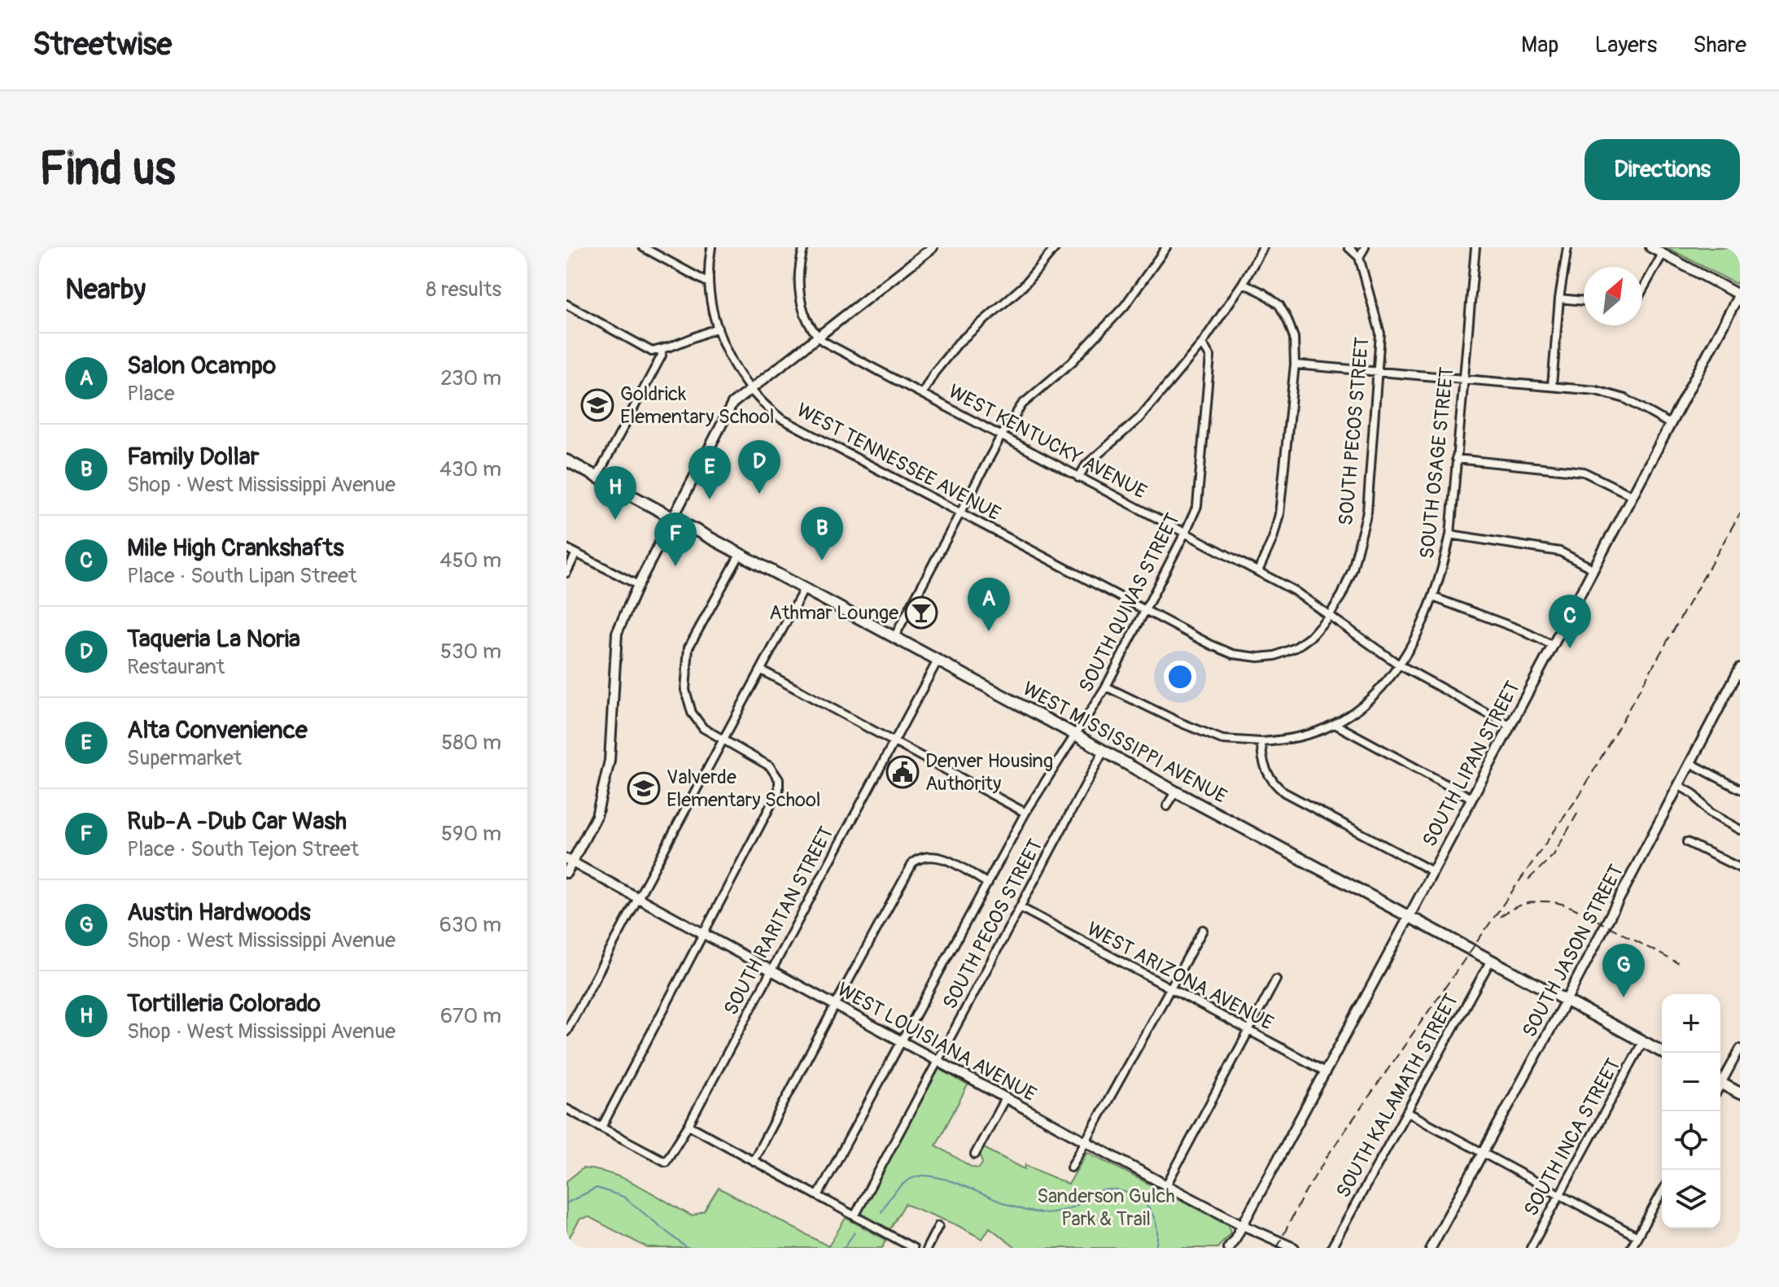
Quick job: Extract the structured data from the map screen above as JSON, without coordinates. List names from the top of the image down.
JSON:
{
  "streets": {
    "main road": ["WEST MISSISSIPPI AVENUE"],
    "street": [
      "SOUTH PECOS STREET",
      "WEST KENTUCKY AVENUE",
      "WEST TENNESSEE AVENUE",
      "SOUTH OSAGE STREET",
      "SOUTH QUIVAS STREET",
      "SOUTH LIPAN STREET",
      "SOUTH RARITAN STREET",
      "SOUTH JASON STREET",
      "WEST ARIZONA AVENUE",
      "WEST LOUISIANA AVENUE",
      "SOUTH KALAMATH STREET",
      "SOUTH INCA STREET"
    ]
  },
  "crossings": [
    ["SOUTH PECOS STREET", "WEST KENTUCKY AVENUE"],
    ["SOUTH PECOS STREET", "WEST TENNESSEE AVENUE"],
    ["SOUTH PECOS STREET", "WEST MISSISSIPPI AVENUE"],
    ["SOUTH PECOS STREET", "WEST ARIZONA AVENUE"],
    ["SOUTH PECOS STREET", "WEST LOUISIANA AVENUE"],
    ["WEST KENTUCKY AVENUE", "SOUTH OSAGE STREET"],
    ["WEST KENTUCKY AVENUE", "SOUTH QUIVAS STREET"],
    ["WEST KENTUCKY AVENUE", "SOUTH LIPAN STREET"],
    ["WEST TENNESSEE AVENUE", "SOUTH QUIVAS STREET"],
    ["SOUTH OSAGE STREET", "SOUTH QUIVAS STREET"],
    ["SOUTH QUIVAS STREET", "WEST MISSISSIPPI AVENUE"],
    ["SOUTH QUIVAS STREET", "WEST LOUISIANA AVENUE"],
    ["WEST MISSISSIPPI AVENUE", "SOUTH LIPAN STREET"],
    ["WEST MISSISSIPPI AVENUE", "SOUTH RARITAN STREET"],
    ["WEST MISSISSIPPI AVENUE", "SOUTH JASON STREET"],
    ["WEST MISSISSIPPI AVENUE", "SOUTH KALAMATH STREET"],
    ["WEST MISSISSIPPI AVENUE", "SOUTH INCA STREET"],
    ["SOUTH LIPAN STREET", "WEST ARIZONA AVENUE"],
    ["SOUTH LIPAN STREET", "WEST LOUISIANA AVENUE"],
    ["SOUTH RARITAN STREET", "WEST LOUISIANA AVENUE"]
  ],
  "parks": ["Sanderson Gulch Park & Trail"],
  "places": {
    "school or university": ["Goldrick Elementary School", "Valverde Elementary School"],
    "bar": ["Athmar Lounge"],
    "public building": ["Denver Housing Authority"]
  },
  "north": "top right",
  "page": {
    "header": "Streetwise",
    "nav": ["Map", "Layers", "Share"],
    "buttons": "Directions",
    "title": "Find us",
    "heading": ["Nearby", "8 results"],
    "list": [
      {
        "mark": "A",
        "name": "Salon Ocampo",
        "note": "Place",
        "value": "230 m"
      },
      {
        "mark": "B",
        "name": "Family Dollar",
        "note": "Shop · West Mississippi Avenue",
        "value": "430 m"
      },
      {
        "mark": "C",
        "name": "Mile High Crankshafts",
        "note": "Place · South Lipan Street",
        "value": "450 m"
      },
      {
        "mark": "D",
        "name": "Taqueria La Noria",
        "note": "Restaurant",
        "value": "530 m"
      },
      {
        "mark": "E",
        "name": "Alta Convenience",
        "note": "Supermarket",
        "value": "580 m"
      },
      {
        "mark": "F",
        "name": "Rub-A -Dub Car Wash",
        "note": "Place · South Tejon Street",
        "value": "590 m"
      },
      {
        "mark": "G",
        "name": "Austin Hardwoods",
        "note": "Shop · West Mississippi Avenue",
        "value": "630 m"
      },
      {
        "mark": "H",
        "name": "Tortilleria Colorado",
        "note": "Shop · West Mississippi Avenue",
        "value": "670 m"
      }
    ],
    "pins": [
      "D",
      "E",
      "H",
      "B",
      "F",
      "A",
      "C",
      "G"
    ],
    "map_buttons": ["+", "−"]
  }
}
